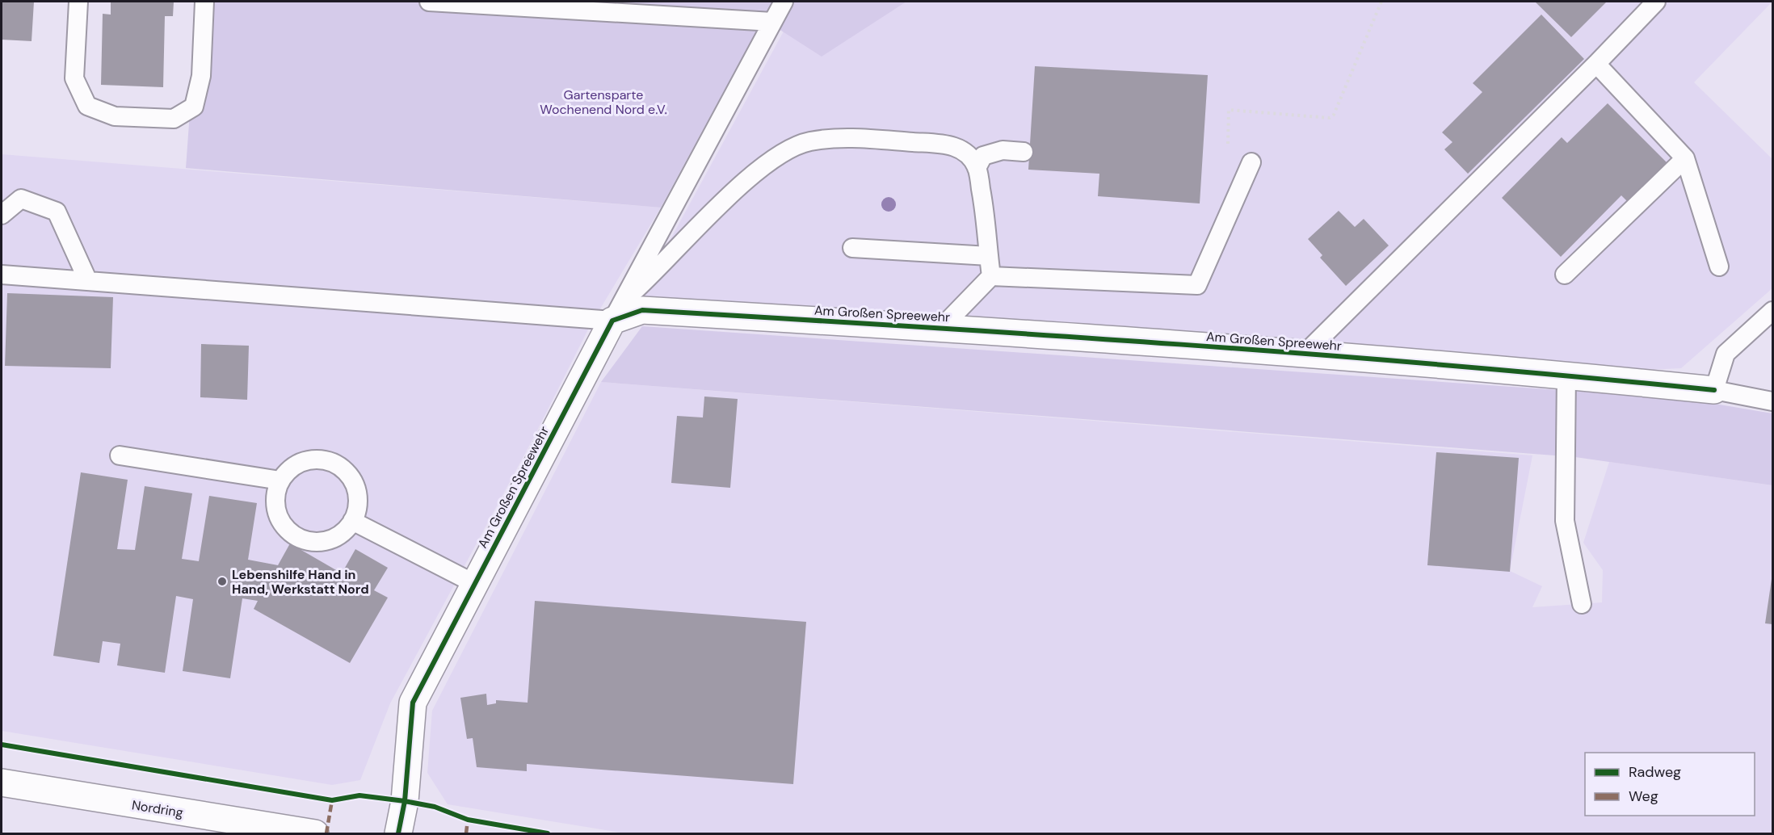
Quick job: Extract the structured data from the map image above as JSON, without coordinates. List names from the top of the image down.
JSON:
{
  "streets": {
    "street": ["Am Großen Spreewehr", "Nordring"]
  },
  "parks": ["Gartensparte Wochenend Nord e.V."],
  "places": ["Lebenshilfe Hand in Hand, Werkstatt Nord"],
  "legend": ["Radweg", "Weg"]
}
